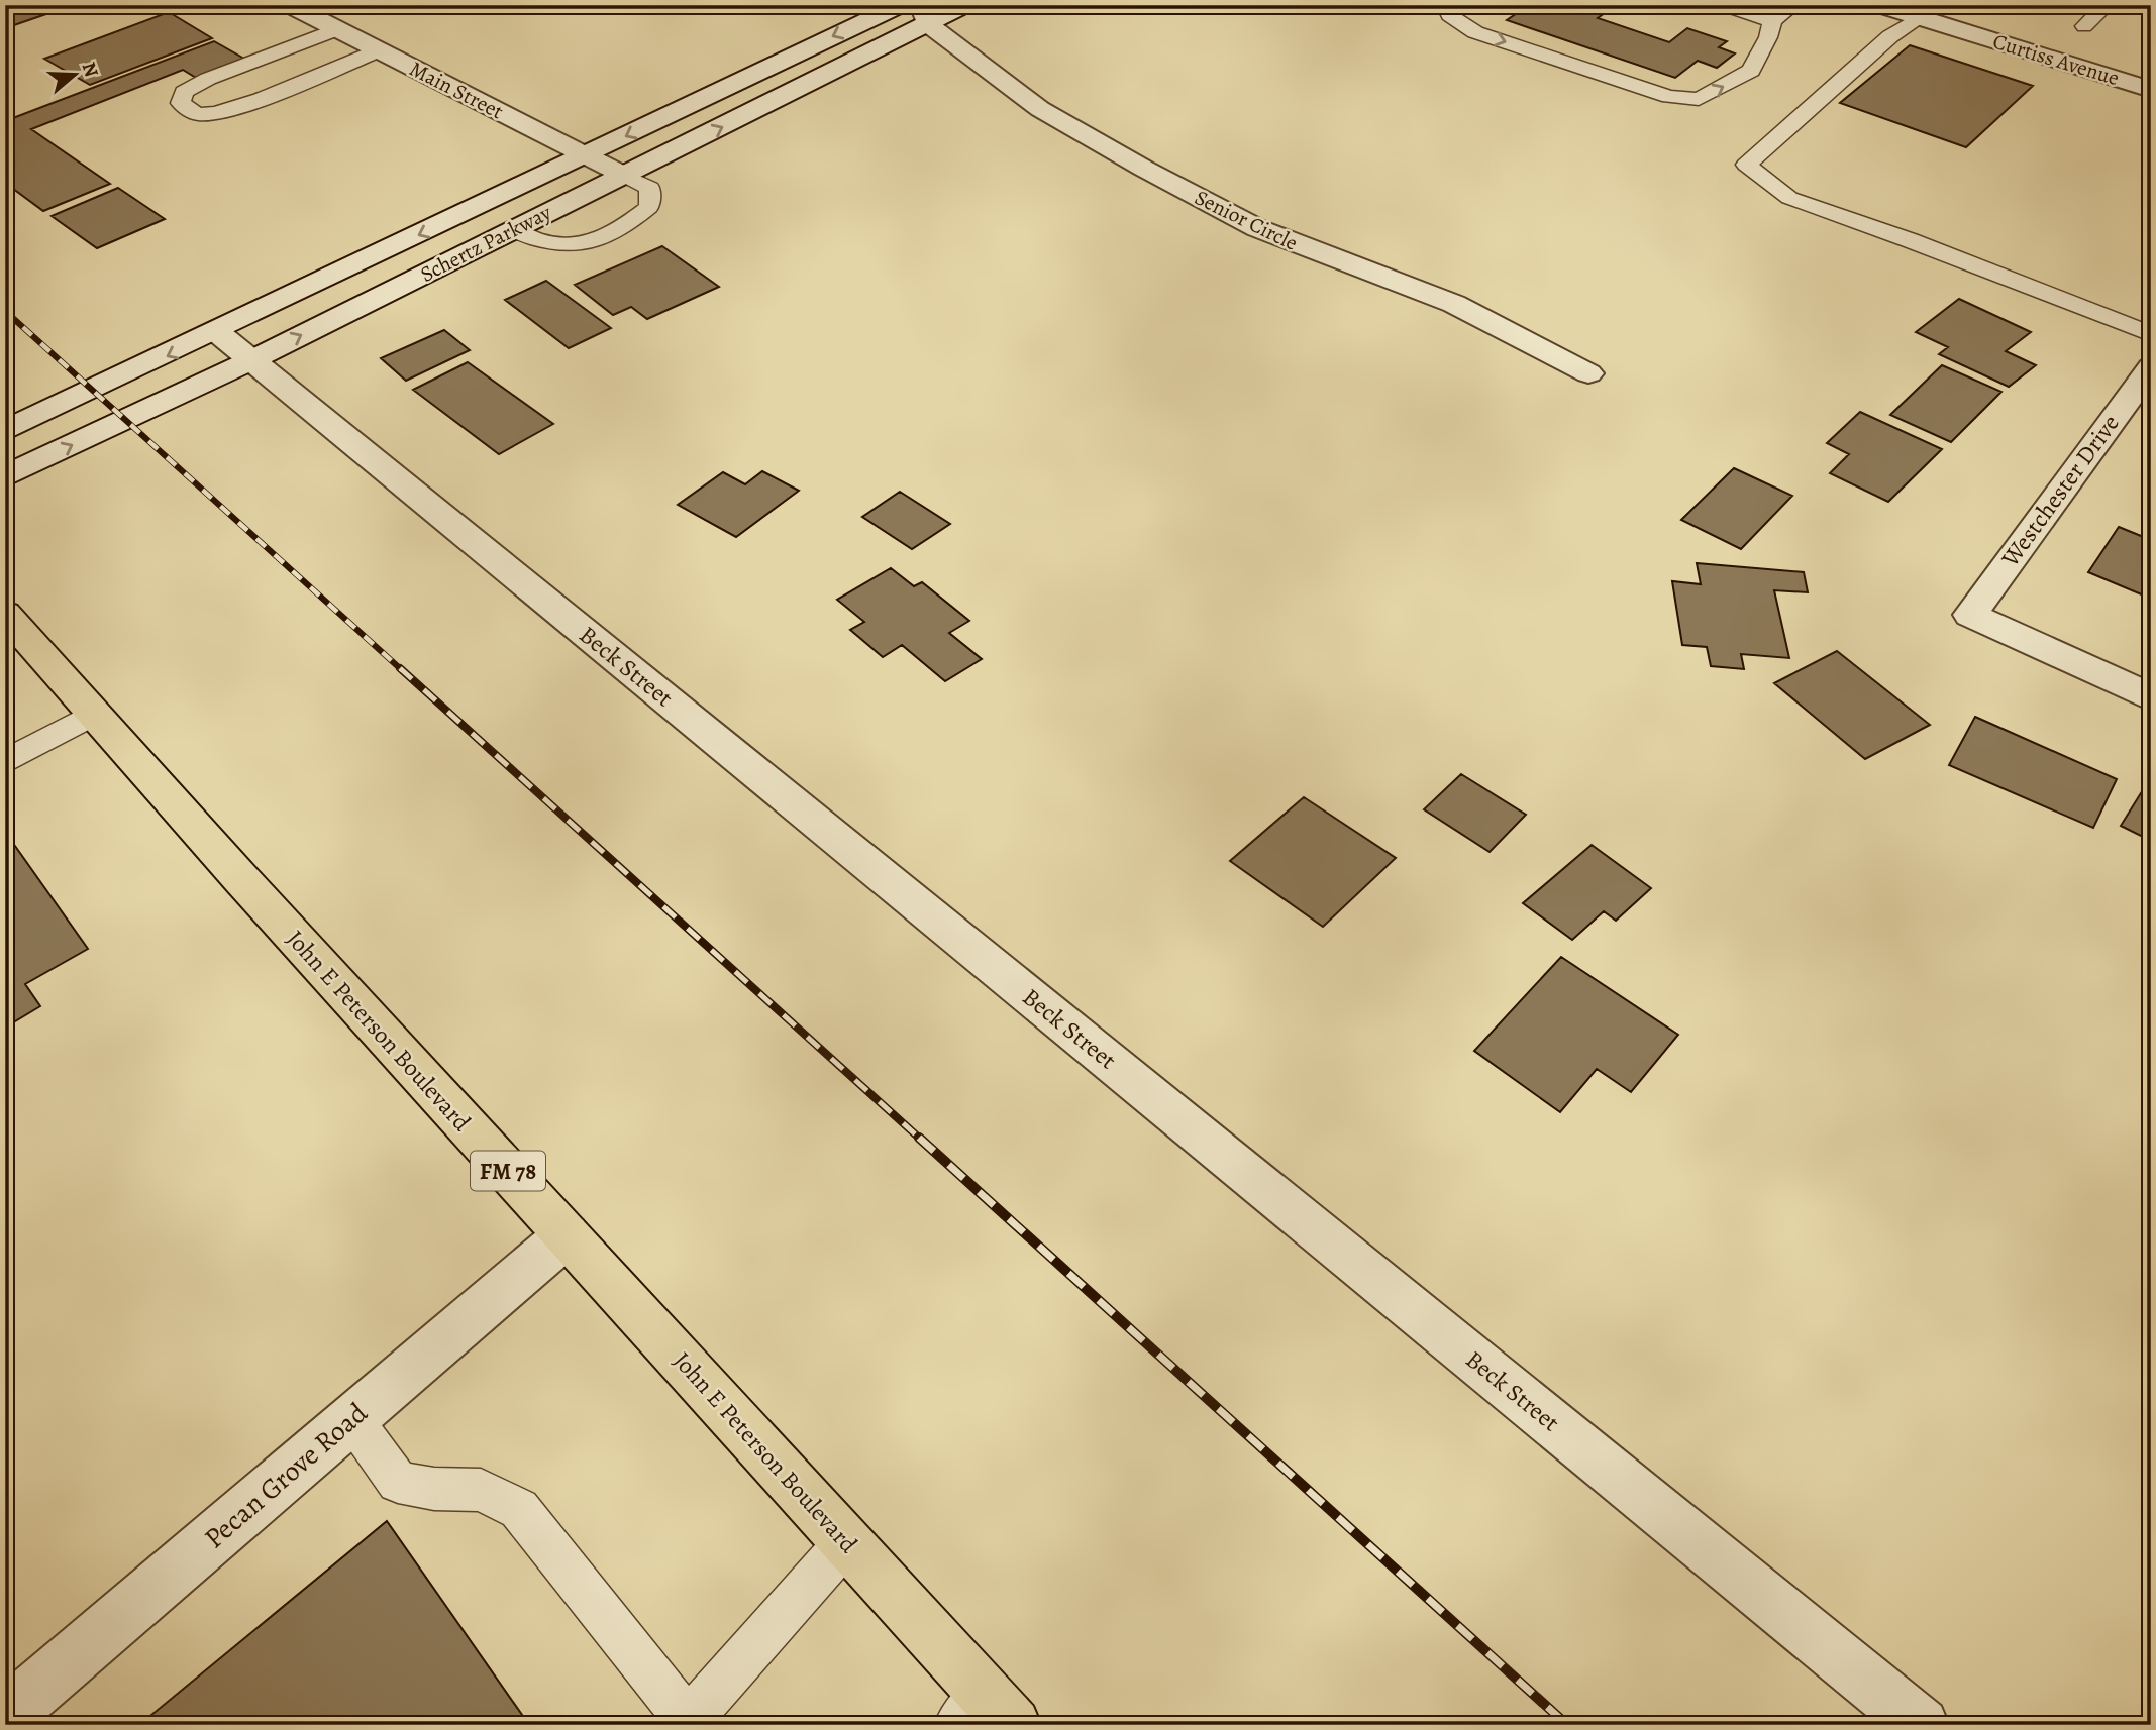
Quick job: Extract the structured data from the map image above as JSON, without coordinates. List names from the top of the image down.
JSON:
{
  "streets": {
    "main road": ["John E Peterson Boulevard", "FM 78"],
    "street": [
      "Curtiss Avenue",
      "Main Street",
      "Senior Circle",
      "Schertz Parkway",
      "Westchester Drive",
      "Beck Street",
      "Pecan Grove Road"
    ]
  },
  "crossings": [
    ["Main Street", "Schertz Parkway"],
    ["Senior Circle", "Schertz Parkway"],
    ["Schertz Parkway", "Beck Street"],
    ["John E Peterson Boulevard", "Pecan Grove Road"]
  ],
  "north": "right"
}
